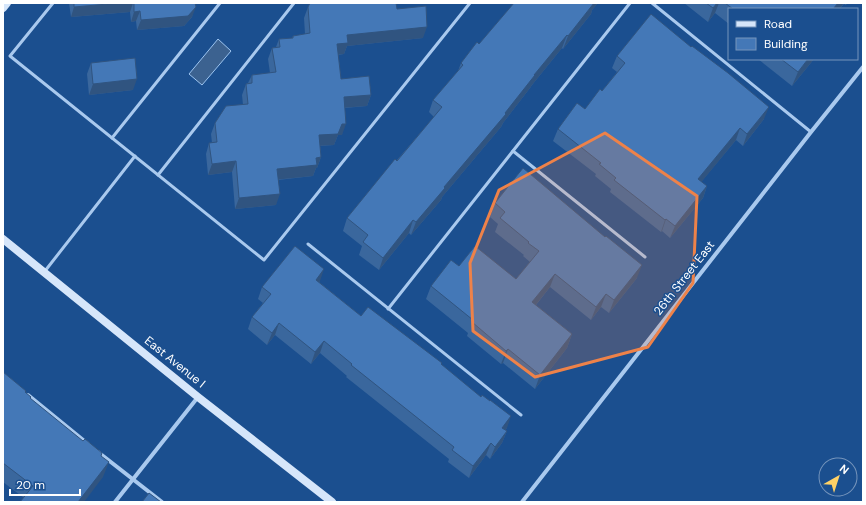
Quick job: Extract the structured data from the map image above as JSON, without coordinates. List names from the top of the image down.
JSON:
{
  "streets": {
    "main road": ["East Avenue I"],
    "street": ["26th Street East"]
  },
  "legend": ["Road", "Building"],
  "scale_bar": "20 m",
  "north": "top right"
}
